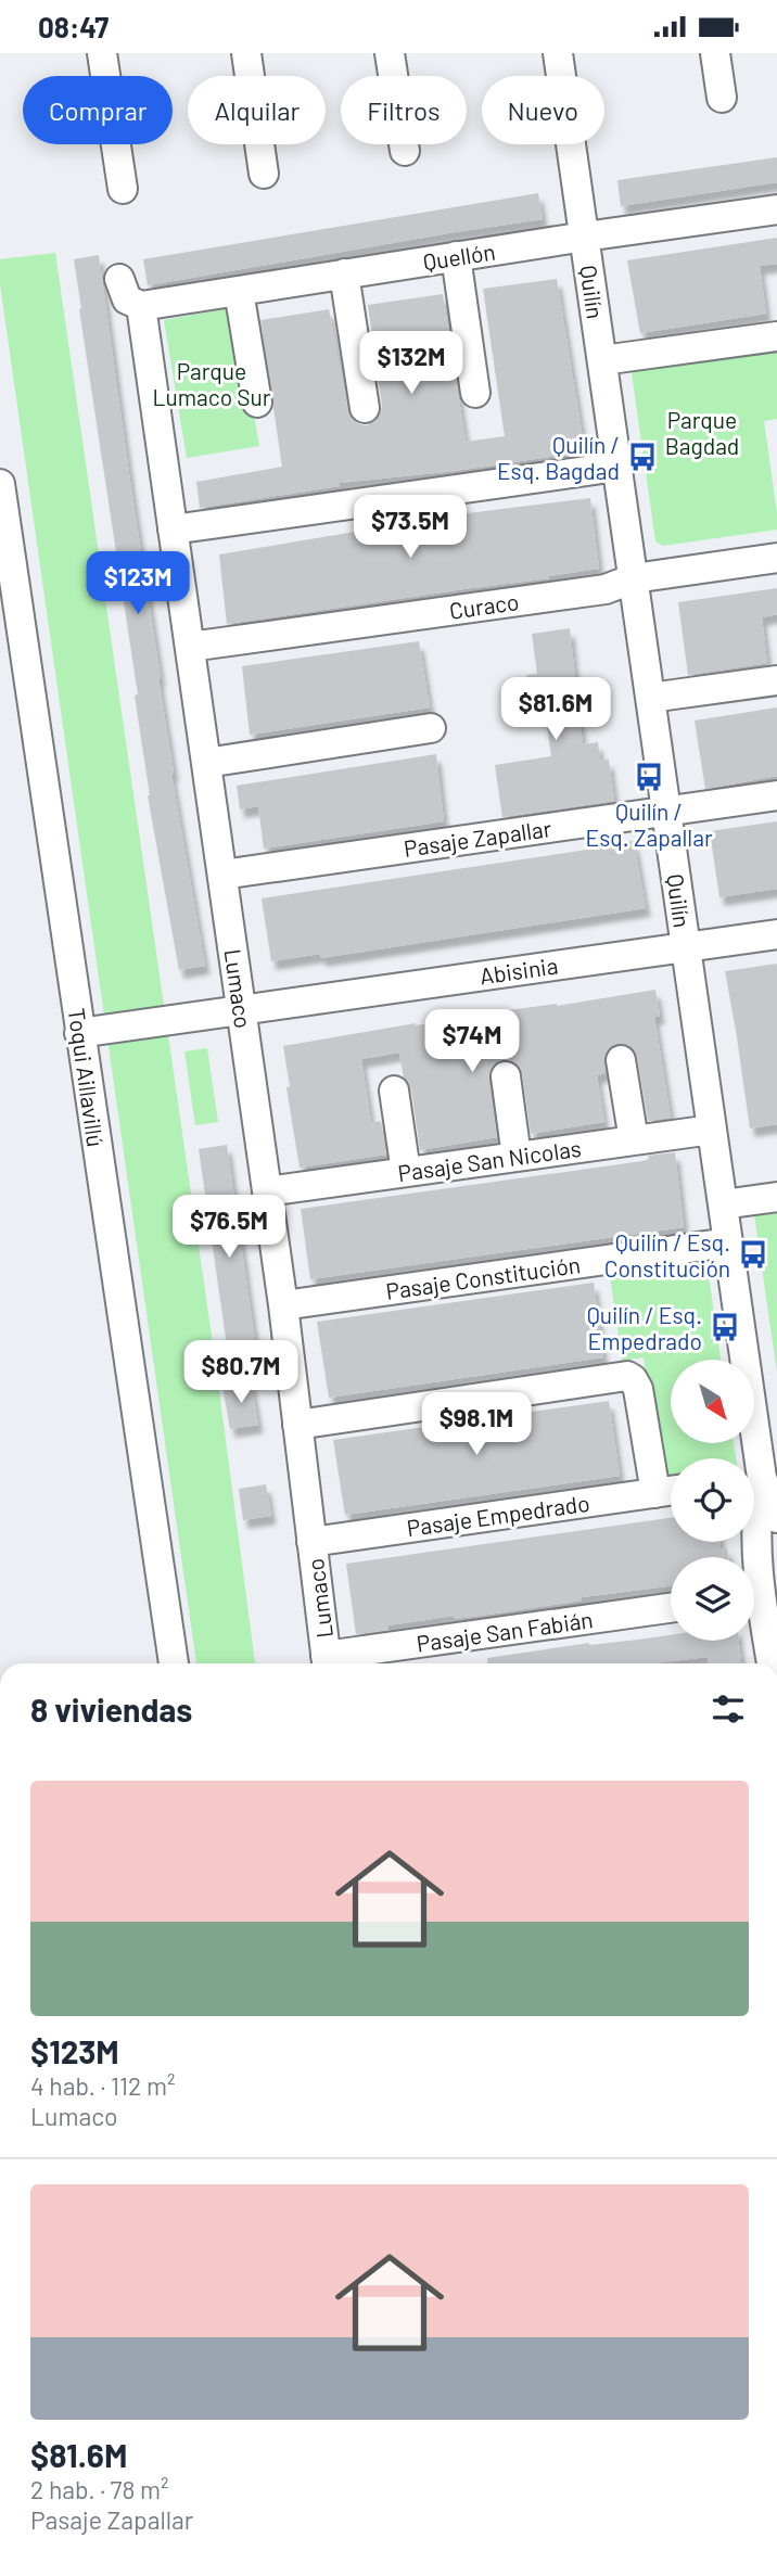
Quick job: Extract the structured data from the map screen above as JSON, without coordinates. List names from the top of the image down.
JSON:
{
  "streets": {
    "street": [
      "Quellón",
      "Quilín",
      "Curaco",
      "Pasaje Zapallar",
      "Abisinia",
      "Lumaco",
      "Toqui Aillavillú",
      "Pasaje San Nicolas",
      "Pasaje Constitución",
      "Pasaje Empedrado",
      "Pasaje San Fabián"
    ]
  },
  "crossings": [
    ["Quellón", "Quilín"],
    ["Quellón", "Lumaco"],
    ["Quilín", "Curaco"],
    ["Quilín", "Pasaje Zapallar"],
    ["Quilín", "Abisinia"],
    ["Quilín", "Pasaje San Nicolas"],
    ["Quilín", "Pasaje Constitución"],
    ["Curaco", "Lumaco"],
    ["Pasaje Zapallar", "Lumaco"],
    ["Abisinia", "Lumaco"],
    ["Abisinia", "Toqui Aillavillú"],
    ["Lumaco", "Pasaje San Nicolas"],
    ["Lumaco", "Pasaje Constitución"],
    ["Lumaco", "Pasaje Empedrado"],
    ["Lumaco", "Pasaje San Fabián"]
  ],
  "parks": ["Parque Lumaco Sur", "Parque Bagdad"],
  "places": {
    "bus stop": [
      "Quilín / Esq. Bagdad",
      "Quilín / Esq. Zapallar",
      "Quilín / Esq. Constitución",
      "Quilín / Esq. Empedrado"
    ]
  },
  "north": "bottom right",
  "page": {
    "status": "08:47",
    "chip": [
      "Comprar",
      "Alquilar",
      "Filtros",
      "Nuevo"
    ],
    "price": [
      "$132M",
      "$73.5M",
      "$123M",
      "$81.6M",
      "$74M",
      "$76.5M",
      "$80.7M",
      "$98.1M"
    ],
    "heading": "8 viviendas",
    "list": [
      {
        "name": "$123M",
        "note": "4 hab. · 112 m² · Lumaco"
      },
      {
        "name": "$81.6M",
        "note": "2 hab. · 78 m² · Pasaje Zapallar"
      }
    ]
  }
}
